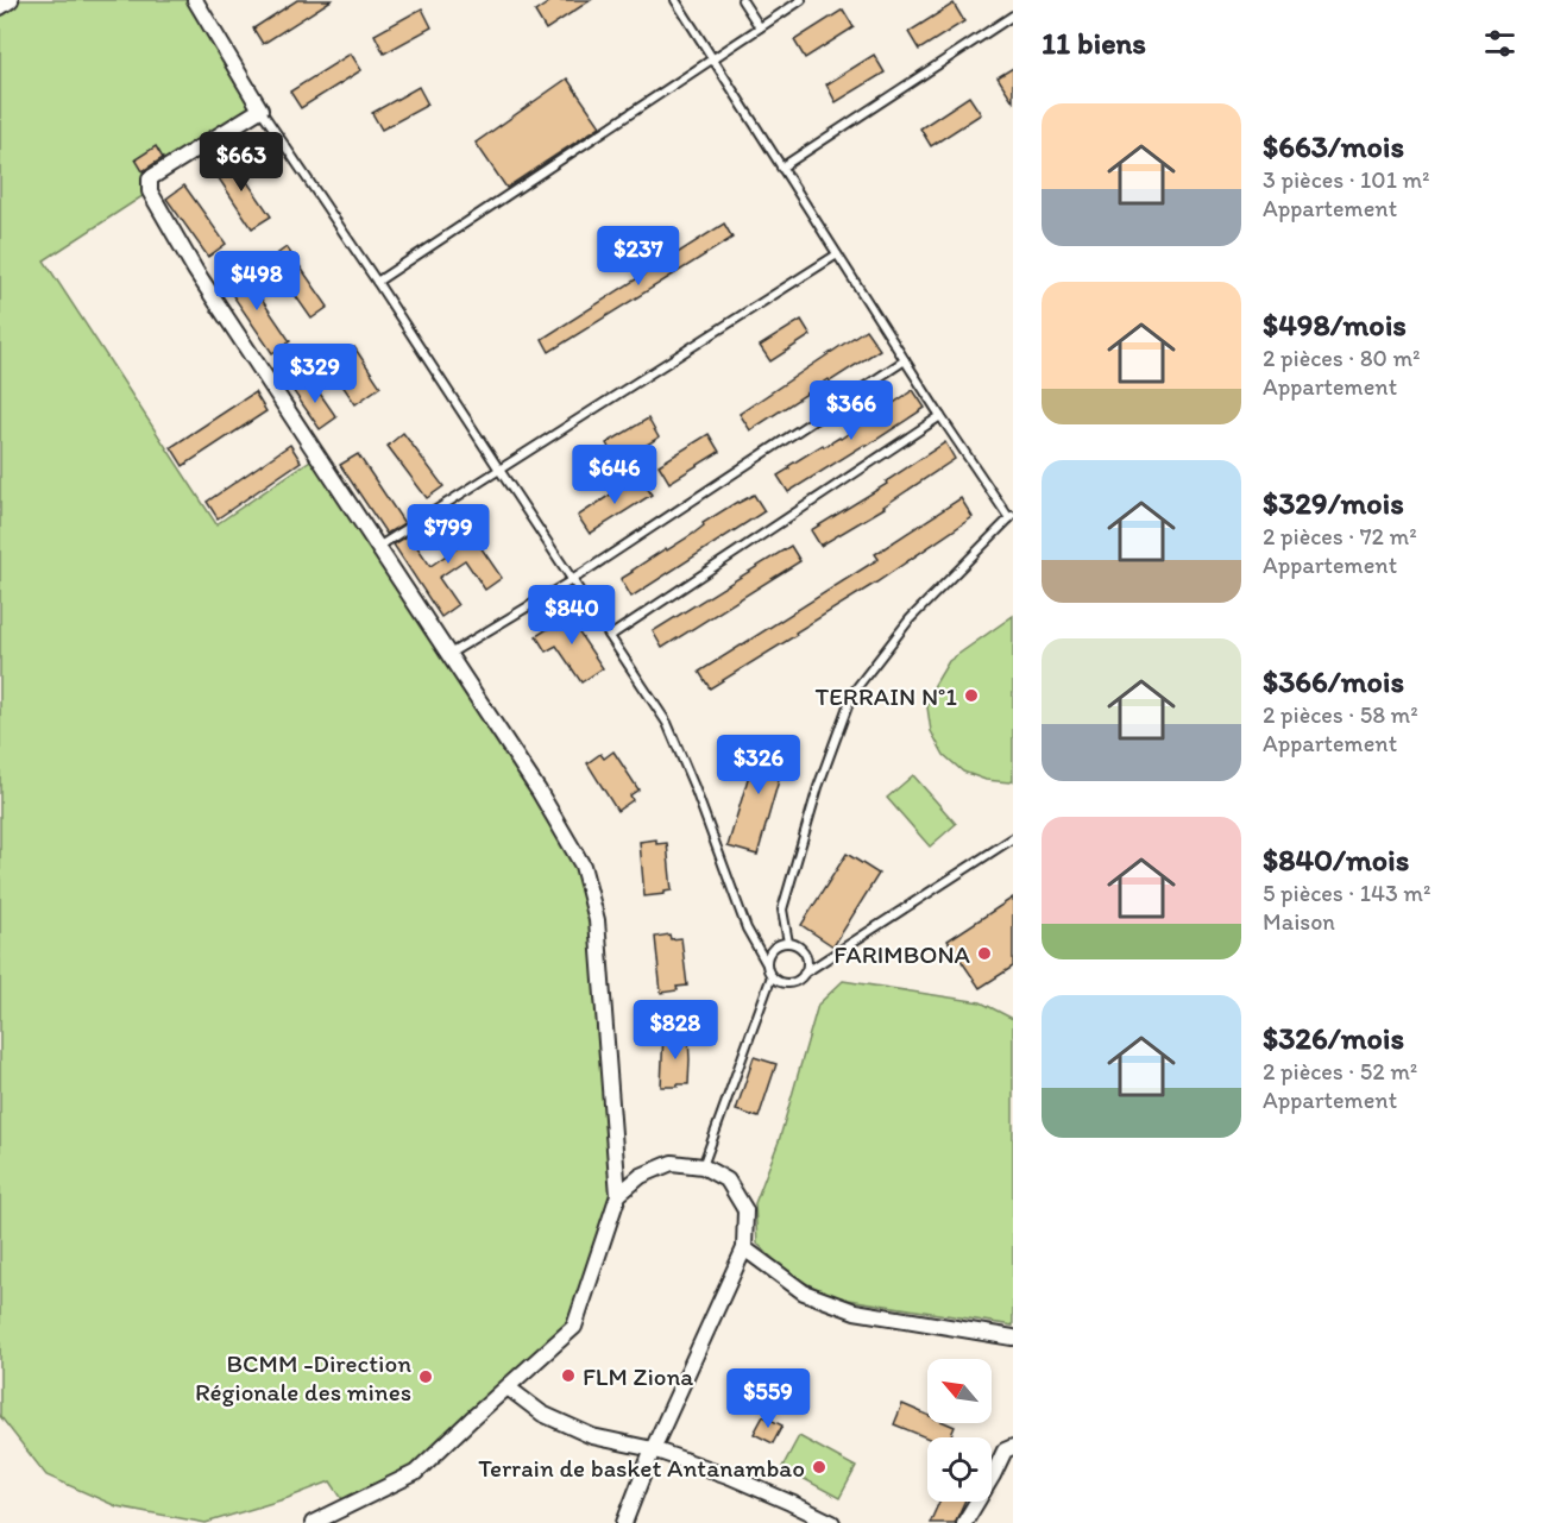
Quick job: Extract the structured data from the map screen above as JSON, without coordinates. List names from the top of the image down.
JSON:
{
  "places": [
    "TERRAIN N°1",
    "FARIMBONA",
    "FLM Ziona",
    "BCMM -Direction Régionale des mines",
    "Terrain de basket Antanambao"
  ],
  "north": "top left",
  "page": {
    "heading": "11 biens",
    "list": [
      {
        "name": "$663/mois",
        "note": "3 pièces · 101 m² · Appartement"
      },
      {
        "name": "$498/mois",
        "note": "2 pièces · 80 m² · Appartement"
      },
      {
        "name": "$329/mois",
        "note": "2 pièces · 72 m² · Appartement"
      },
      {
        "name": "$366/mois",
        "note": "2 pièces · 58 m² · Appartement"
      },
      {
        "name": "$840/mois",
        "note": "5 pièces · 143 m² · Maison"
      },
      {
        "name": "$326/mois",
        "note": "2 pièces · 52 m² · Appartement"
      }
    ],
    "price": [
      "$663",
      "$237",
      "$498",
      "$329",
      "$366",
      "$646",
      "$799",
      "$840",
      "$326",
      "$828",
      "$559"
    ]
  }
}
